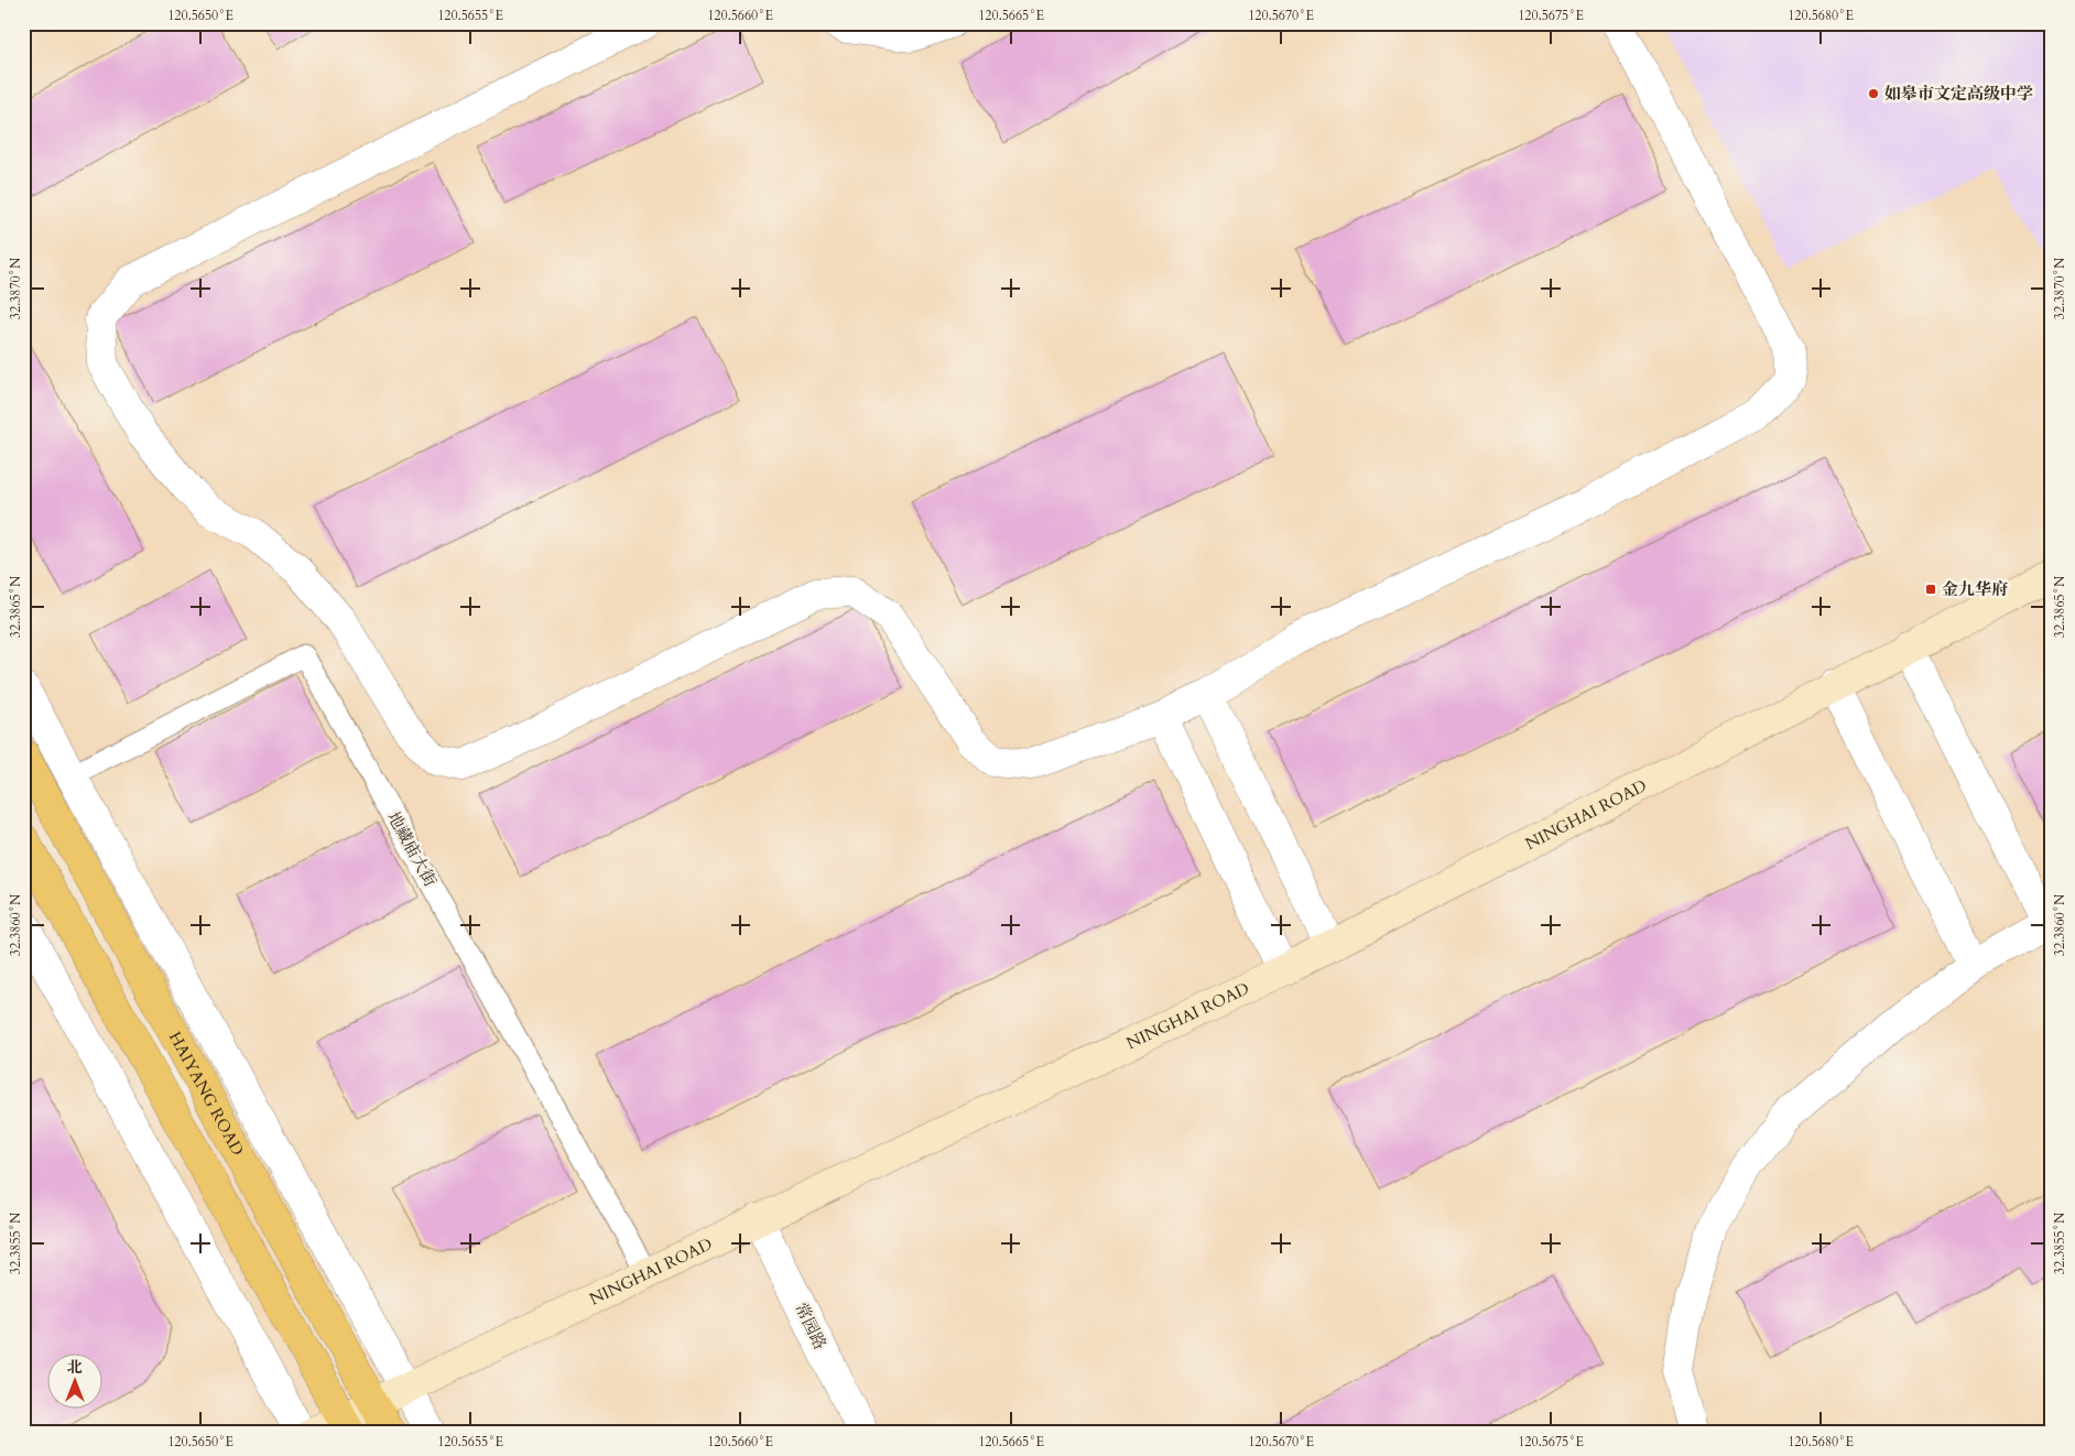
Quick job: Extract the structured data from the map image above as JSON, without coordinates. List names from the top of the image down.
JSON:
{
  "streets": {
    "main road": ["HAIYANG ROAD"],
    "street": ["NINGHAI ROAD", "常园路"],
    "lane": ["地藏庙大街"]
  },
  "crossings": [
    ["NINGHAI ROAD", "地藏庙大街"],
    ["NINGHAI ROAD", "HAIYANG ROAD"],
    ["NINGHAI ROAD", "常园路"]
  ],
  "places": {
    "other": ["如皋市文定高级中学"],
    "transit": ["金九华府"]
  },
  "north": "top",
  "coordinates": [
    "120.5650°E",
    "120.5655°E",
    "120.5660°E",
    "120.5665°E",
    "120.5670°E",
    "120.5675°E",
    "120.5680°E",
    "32.3870°N",
    "32.3865°N",
    "32.3860°N",
    "32.3855°N"
  ]
}
